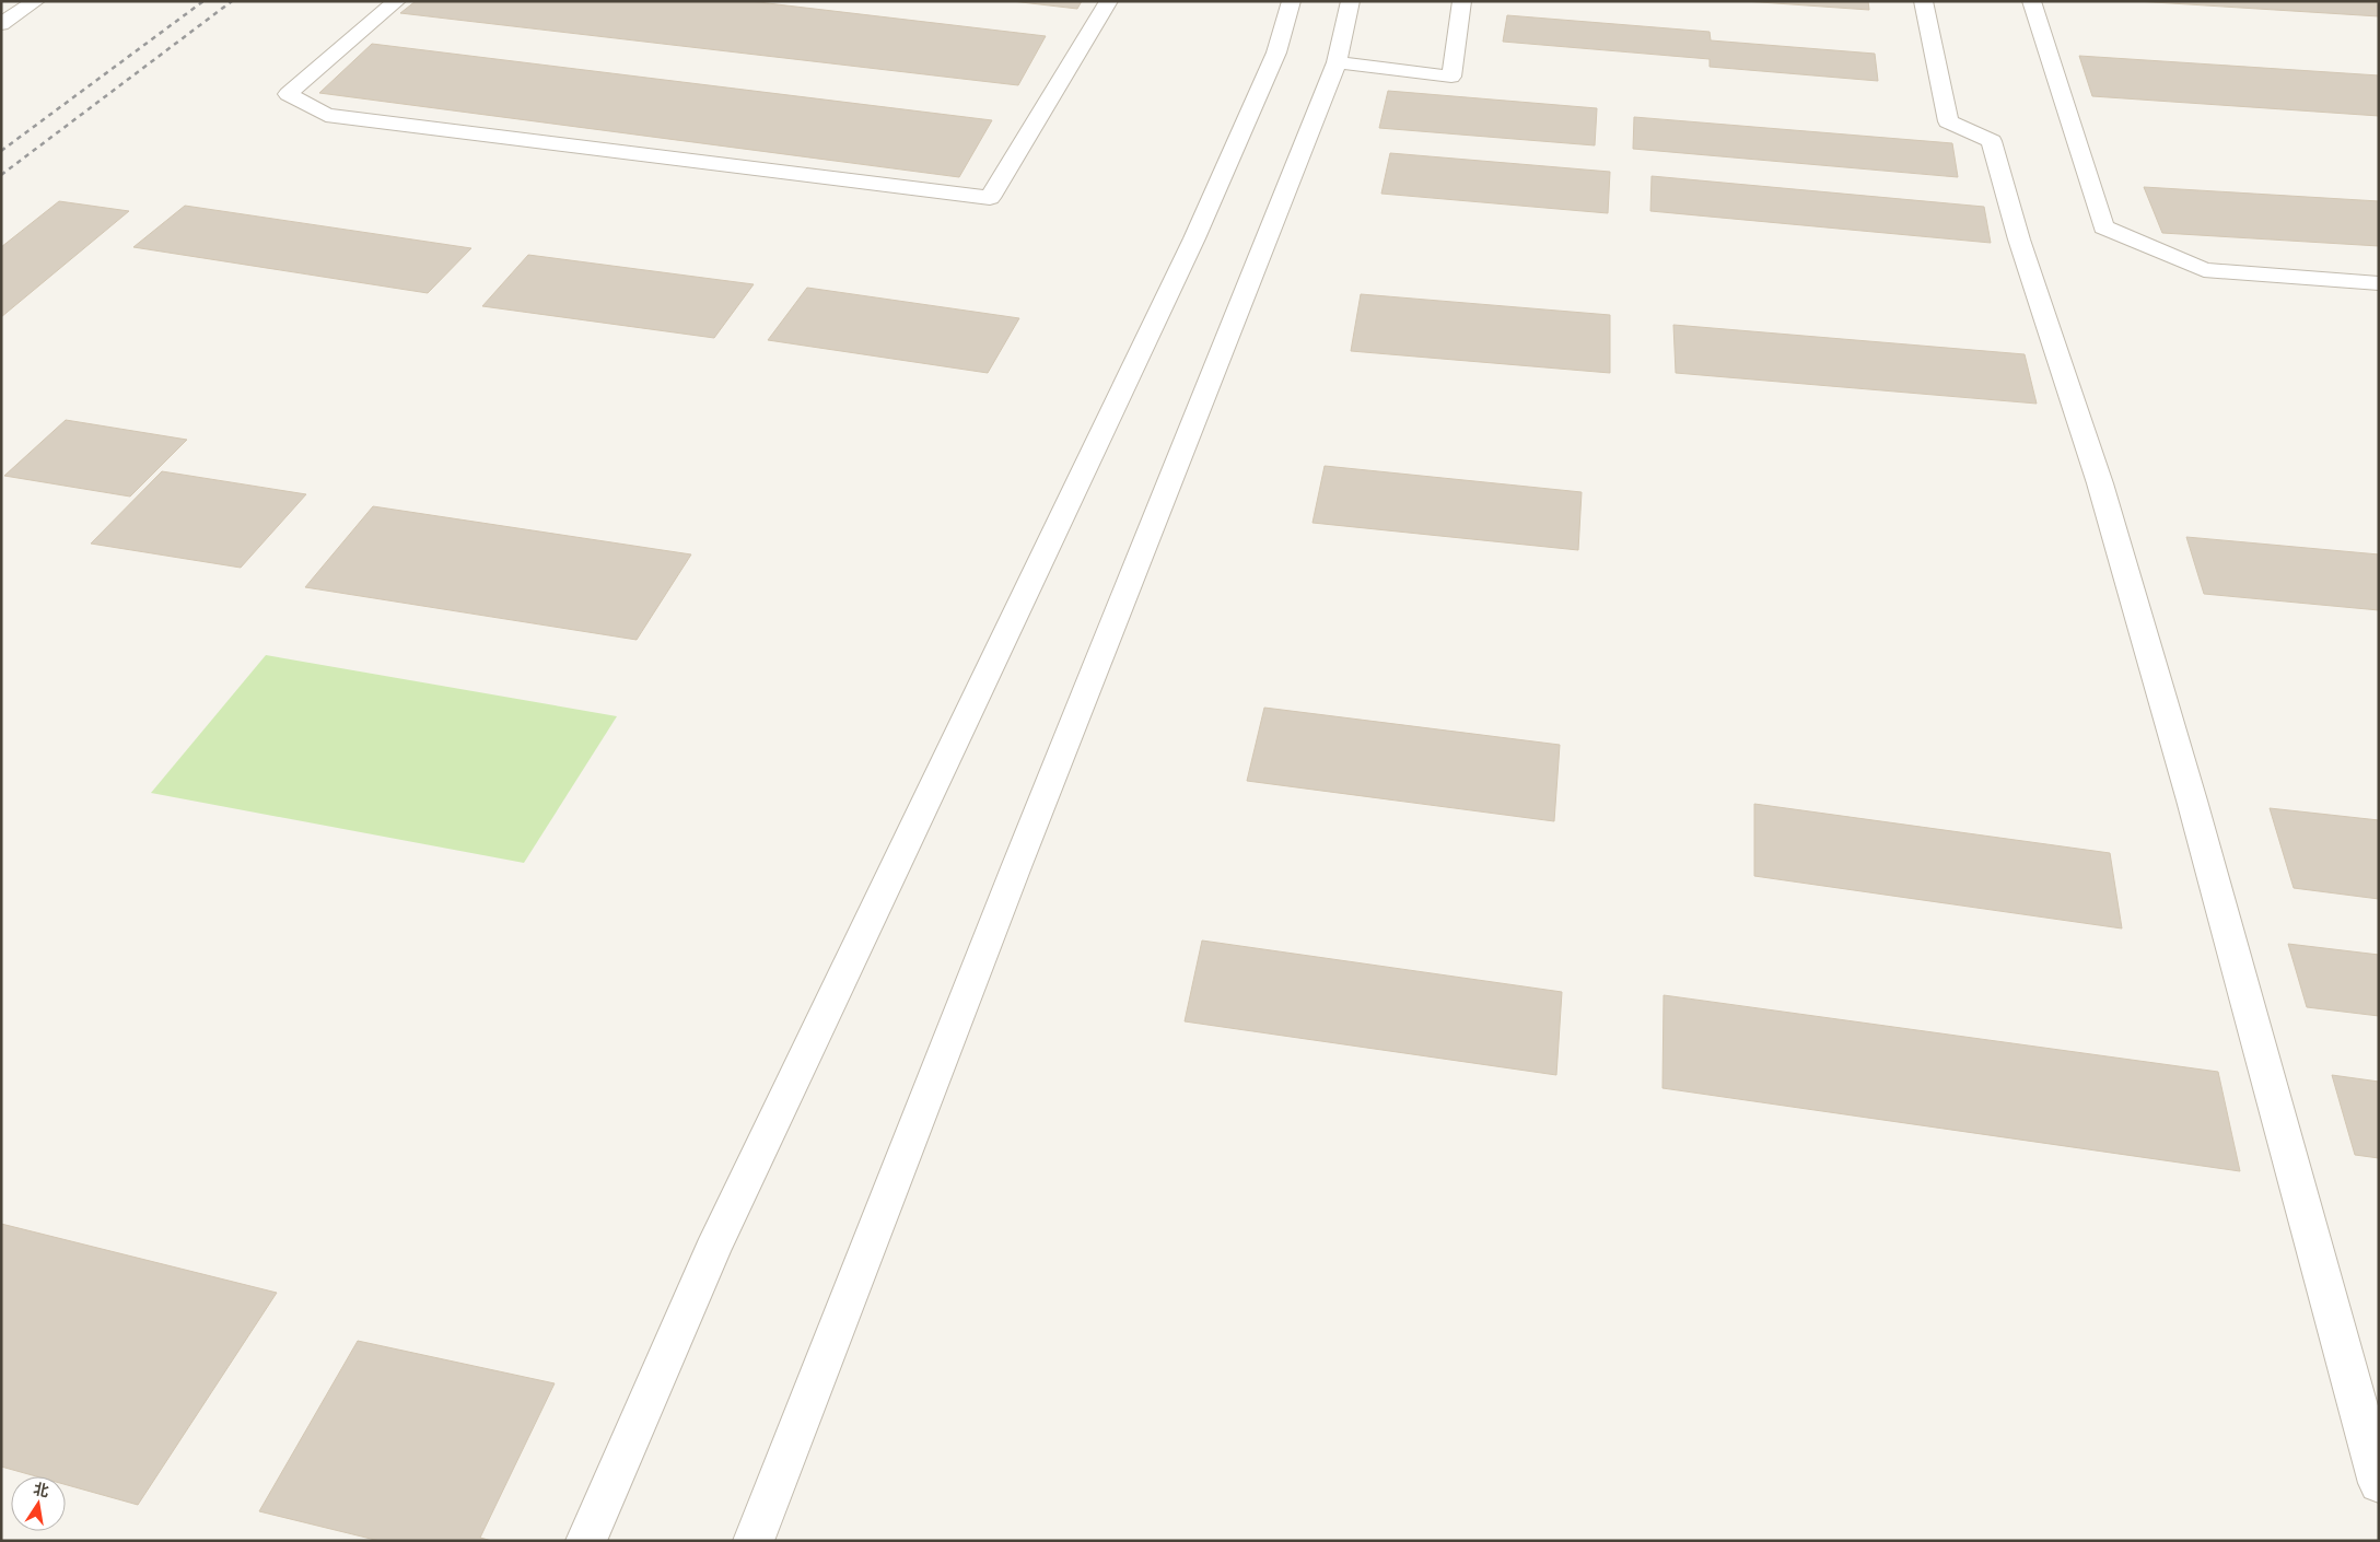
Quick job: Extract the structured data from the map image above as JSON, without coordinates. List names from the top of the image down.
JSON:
{
  "north": "top"
}
